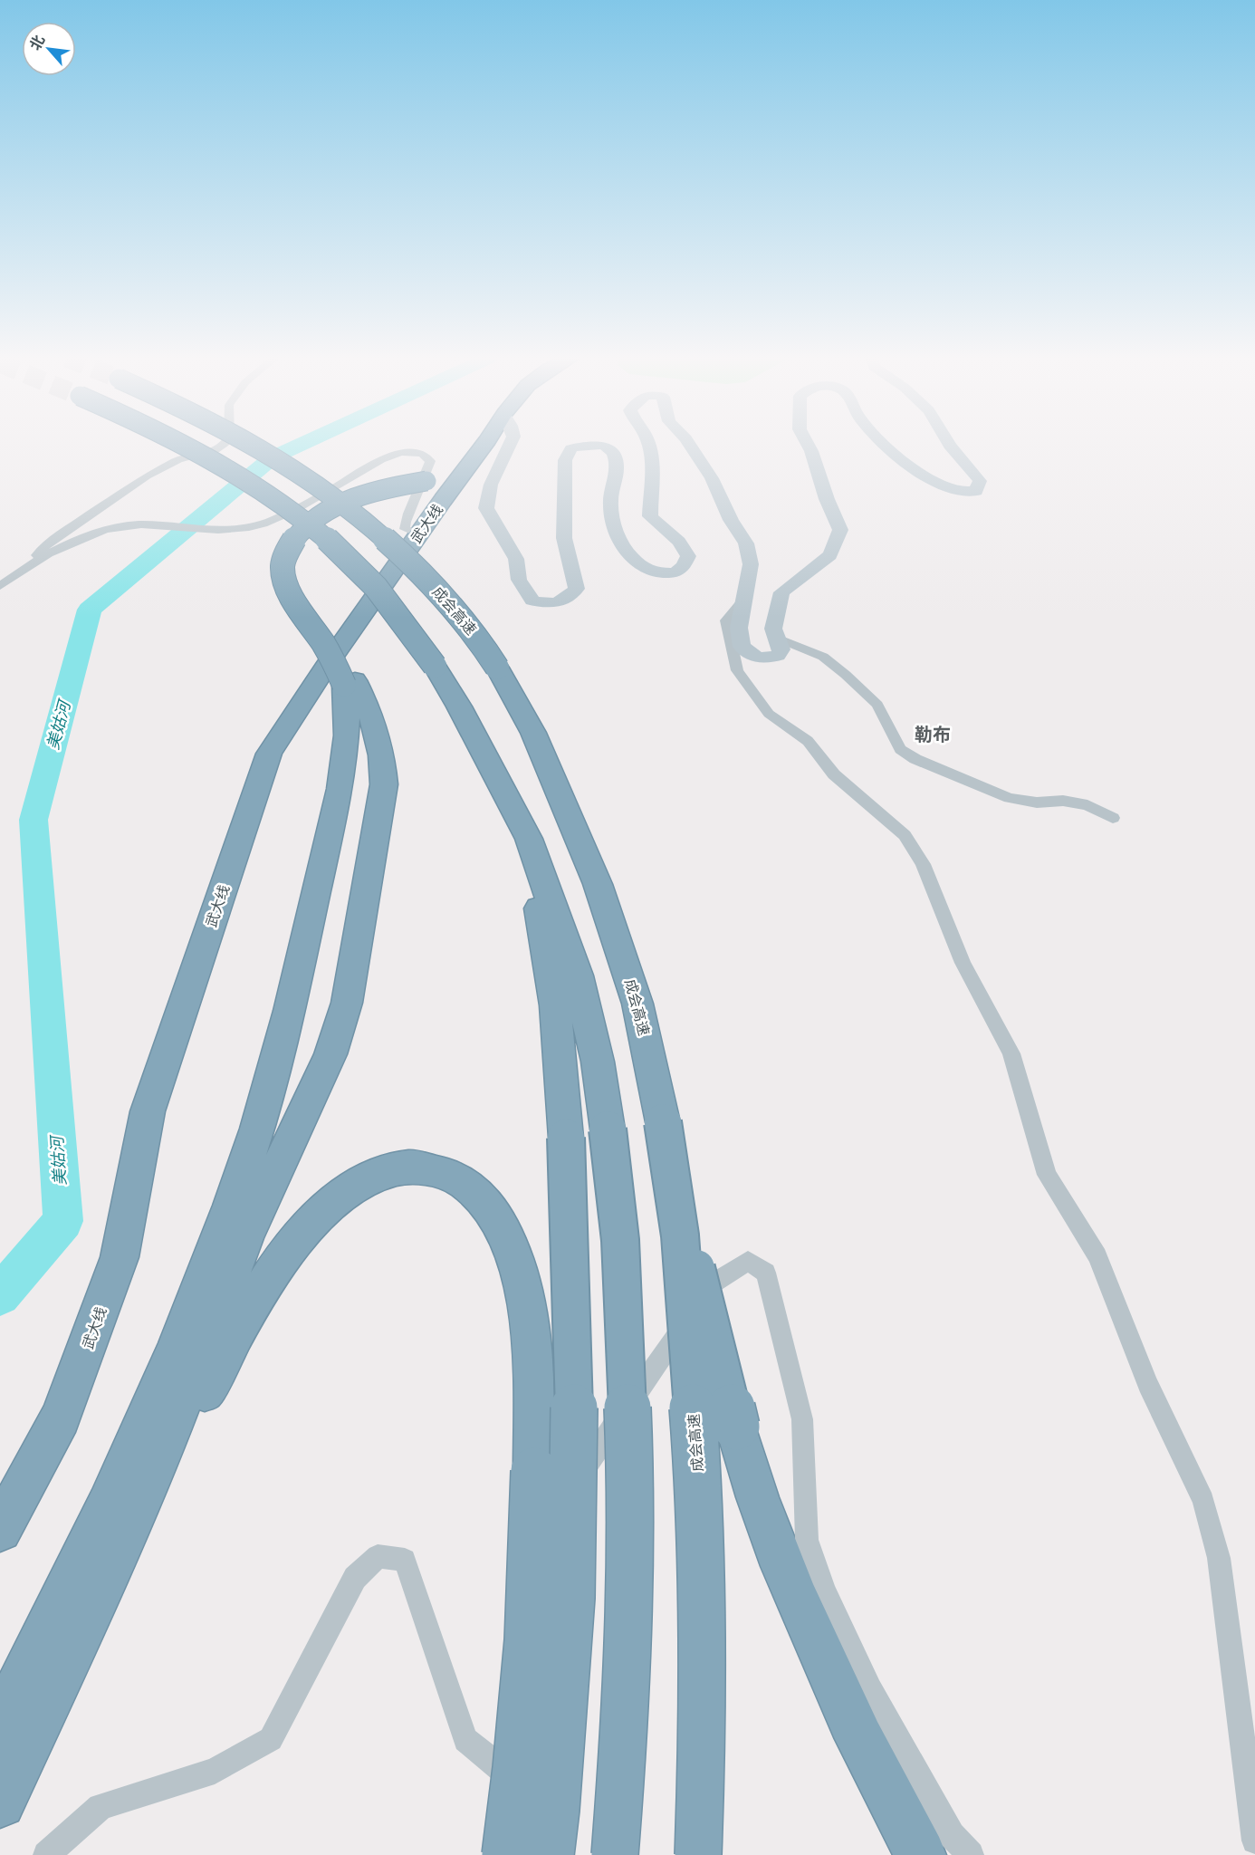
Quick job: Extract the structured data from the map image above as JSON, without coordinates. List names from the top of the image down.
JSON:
{
  "streets": {
    "highway": ["武大线", "成会高速"]
  },
  "districts": ["勒布"],
  "water": ["美姑河"],
  "north": "top left"
}
